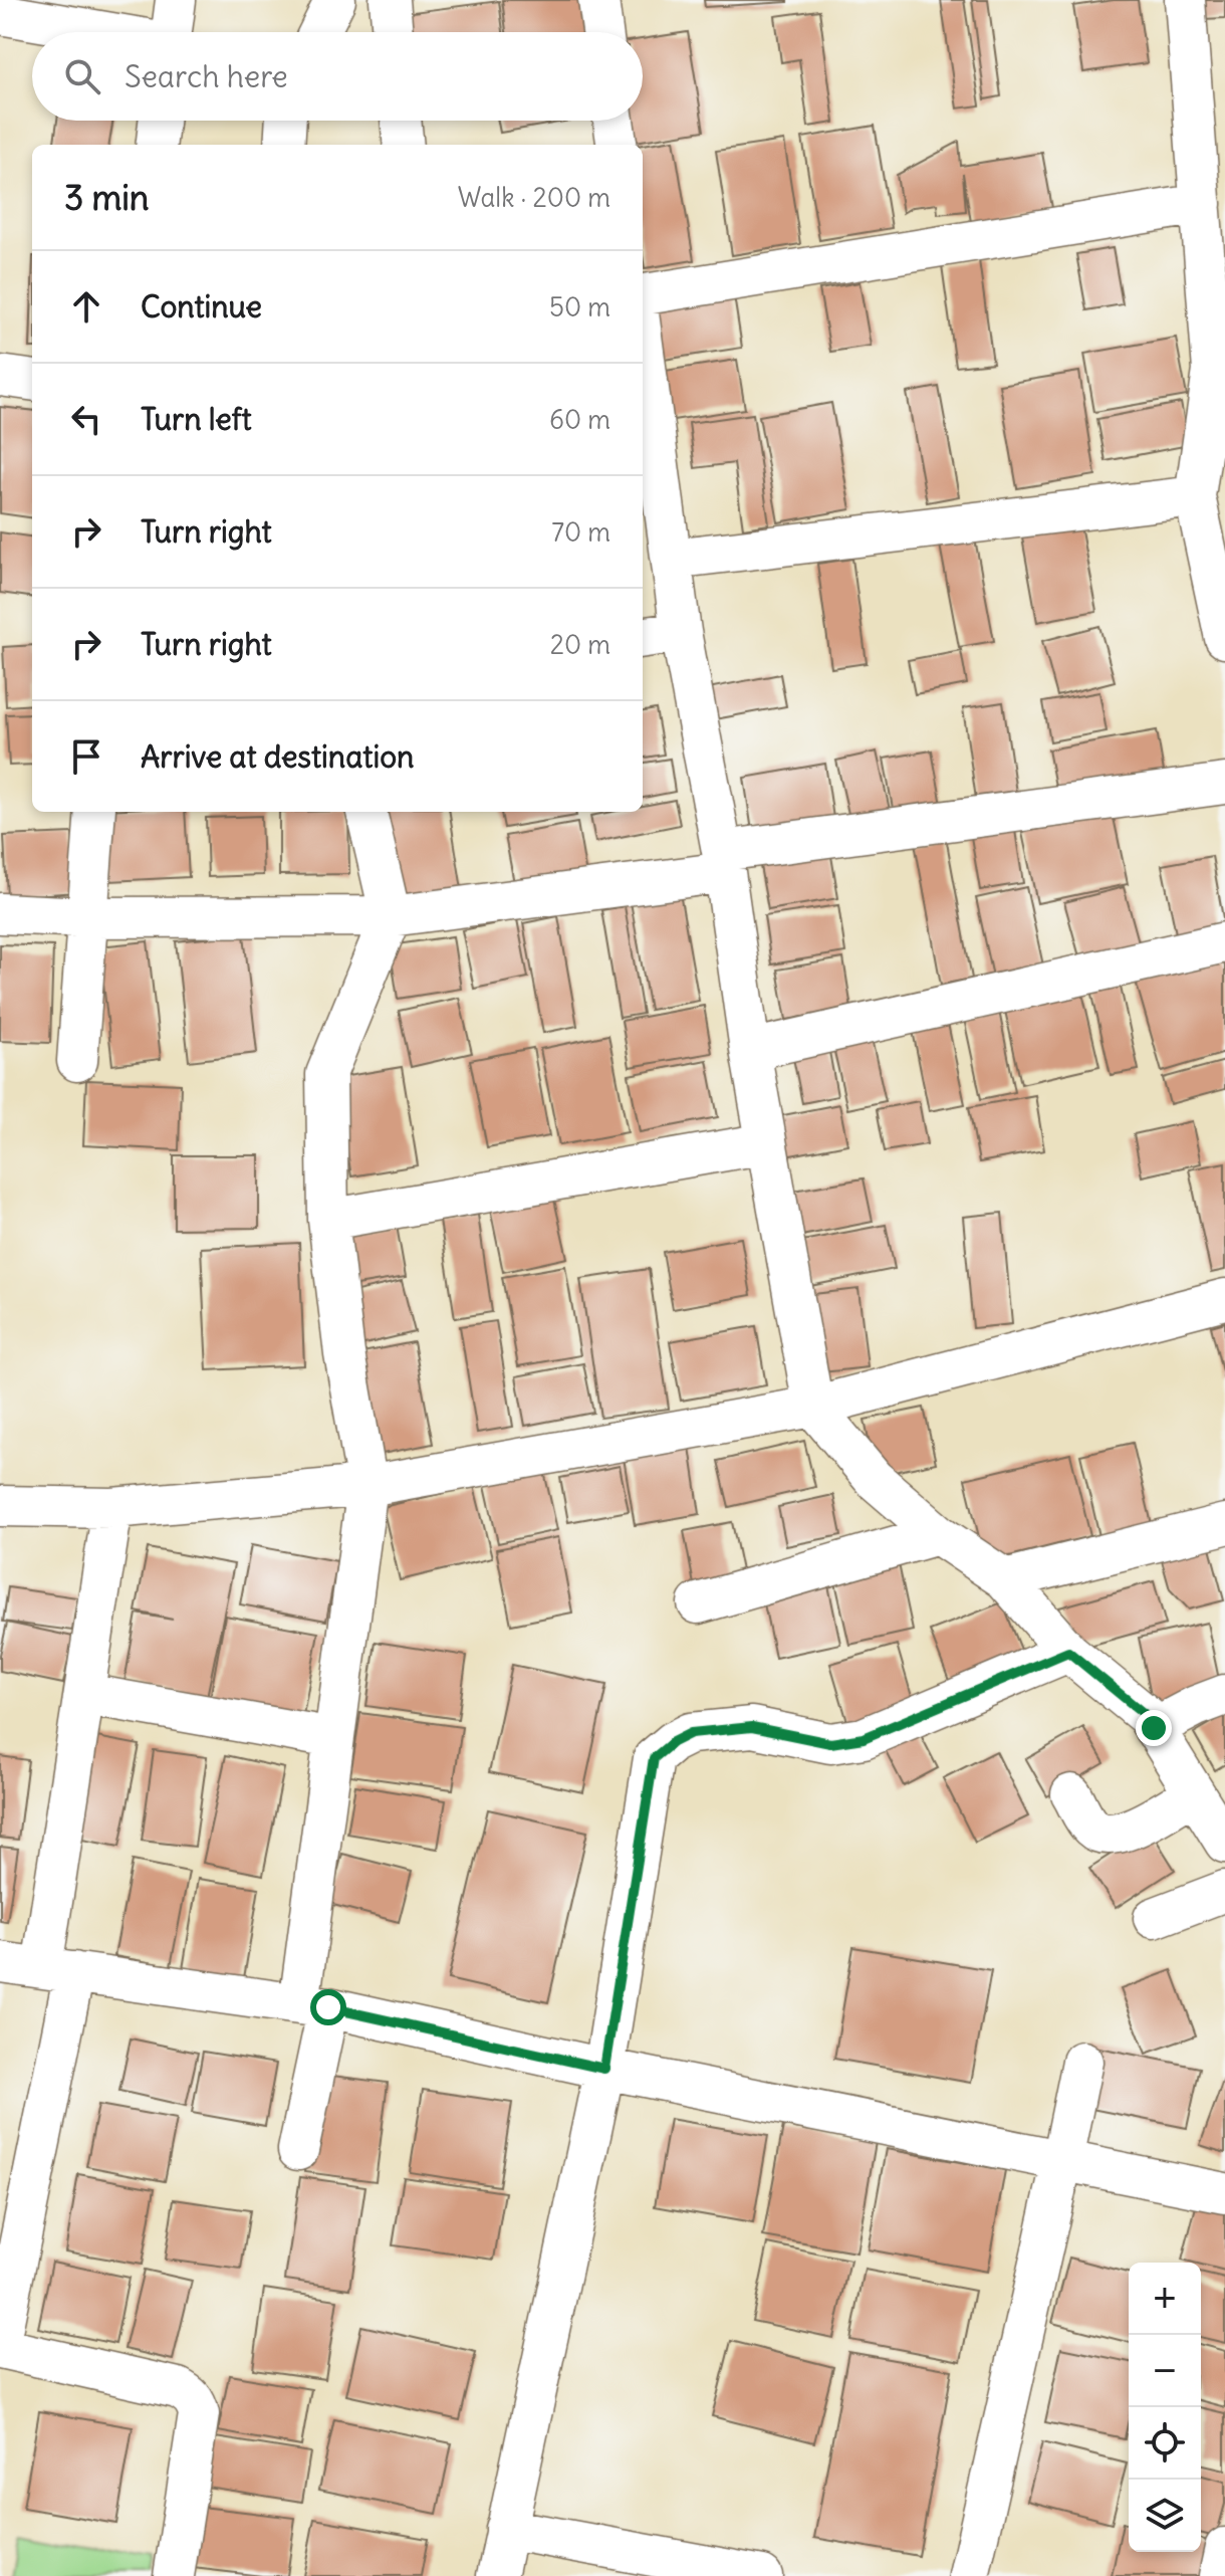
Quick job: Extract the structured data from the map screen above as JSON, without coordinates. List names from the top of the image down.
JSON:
{
  "page": {
    "search": "Search here",
    "heading": ["3 min", "Walk · 200 m"],
    "list": [
      ["Continue", "50 m"],
      ["Turn left", "60 m"],
      ["Turn right", "70 m"],
      ["Turn right", "20 m"],
      "Arrive at destination"
    ],
    "map_buttons": ["+", "−"]
  }
}
